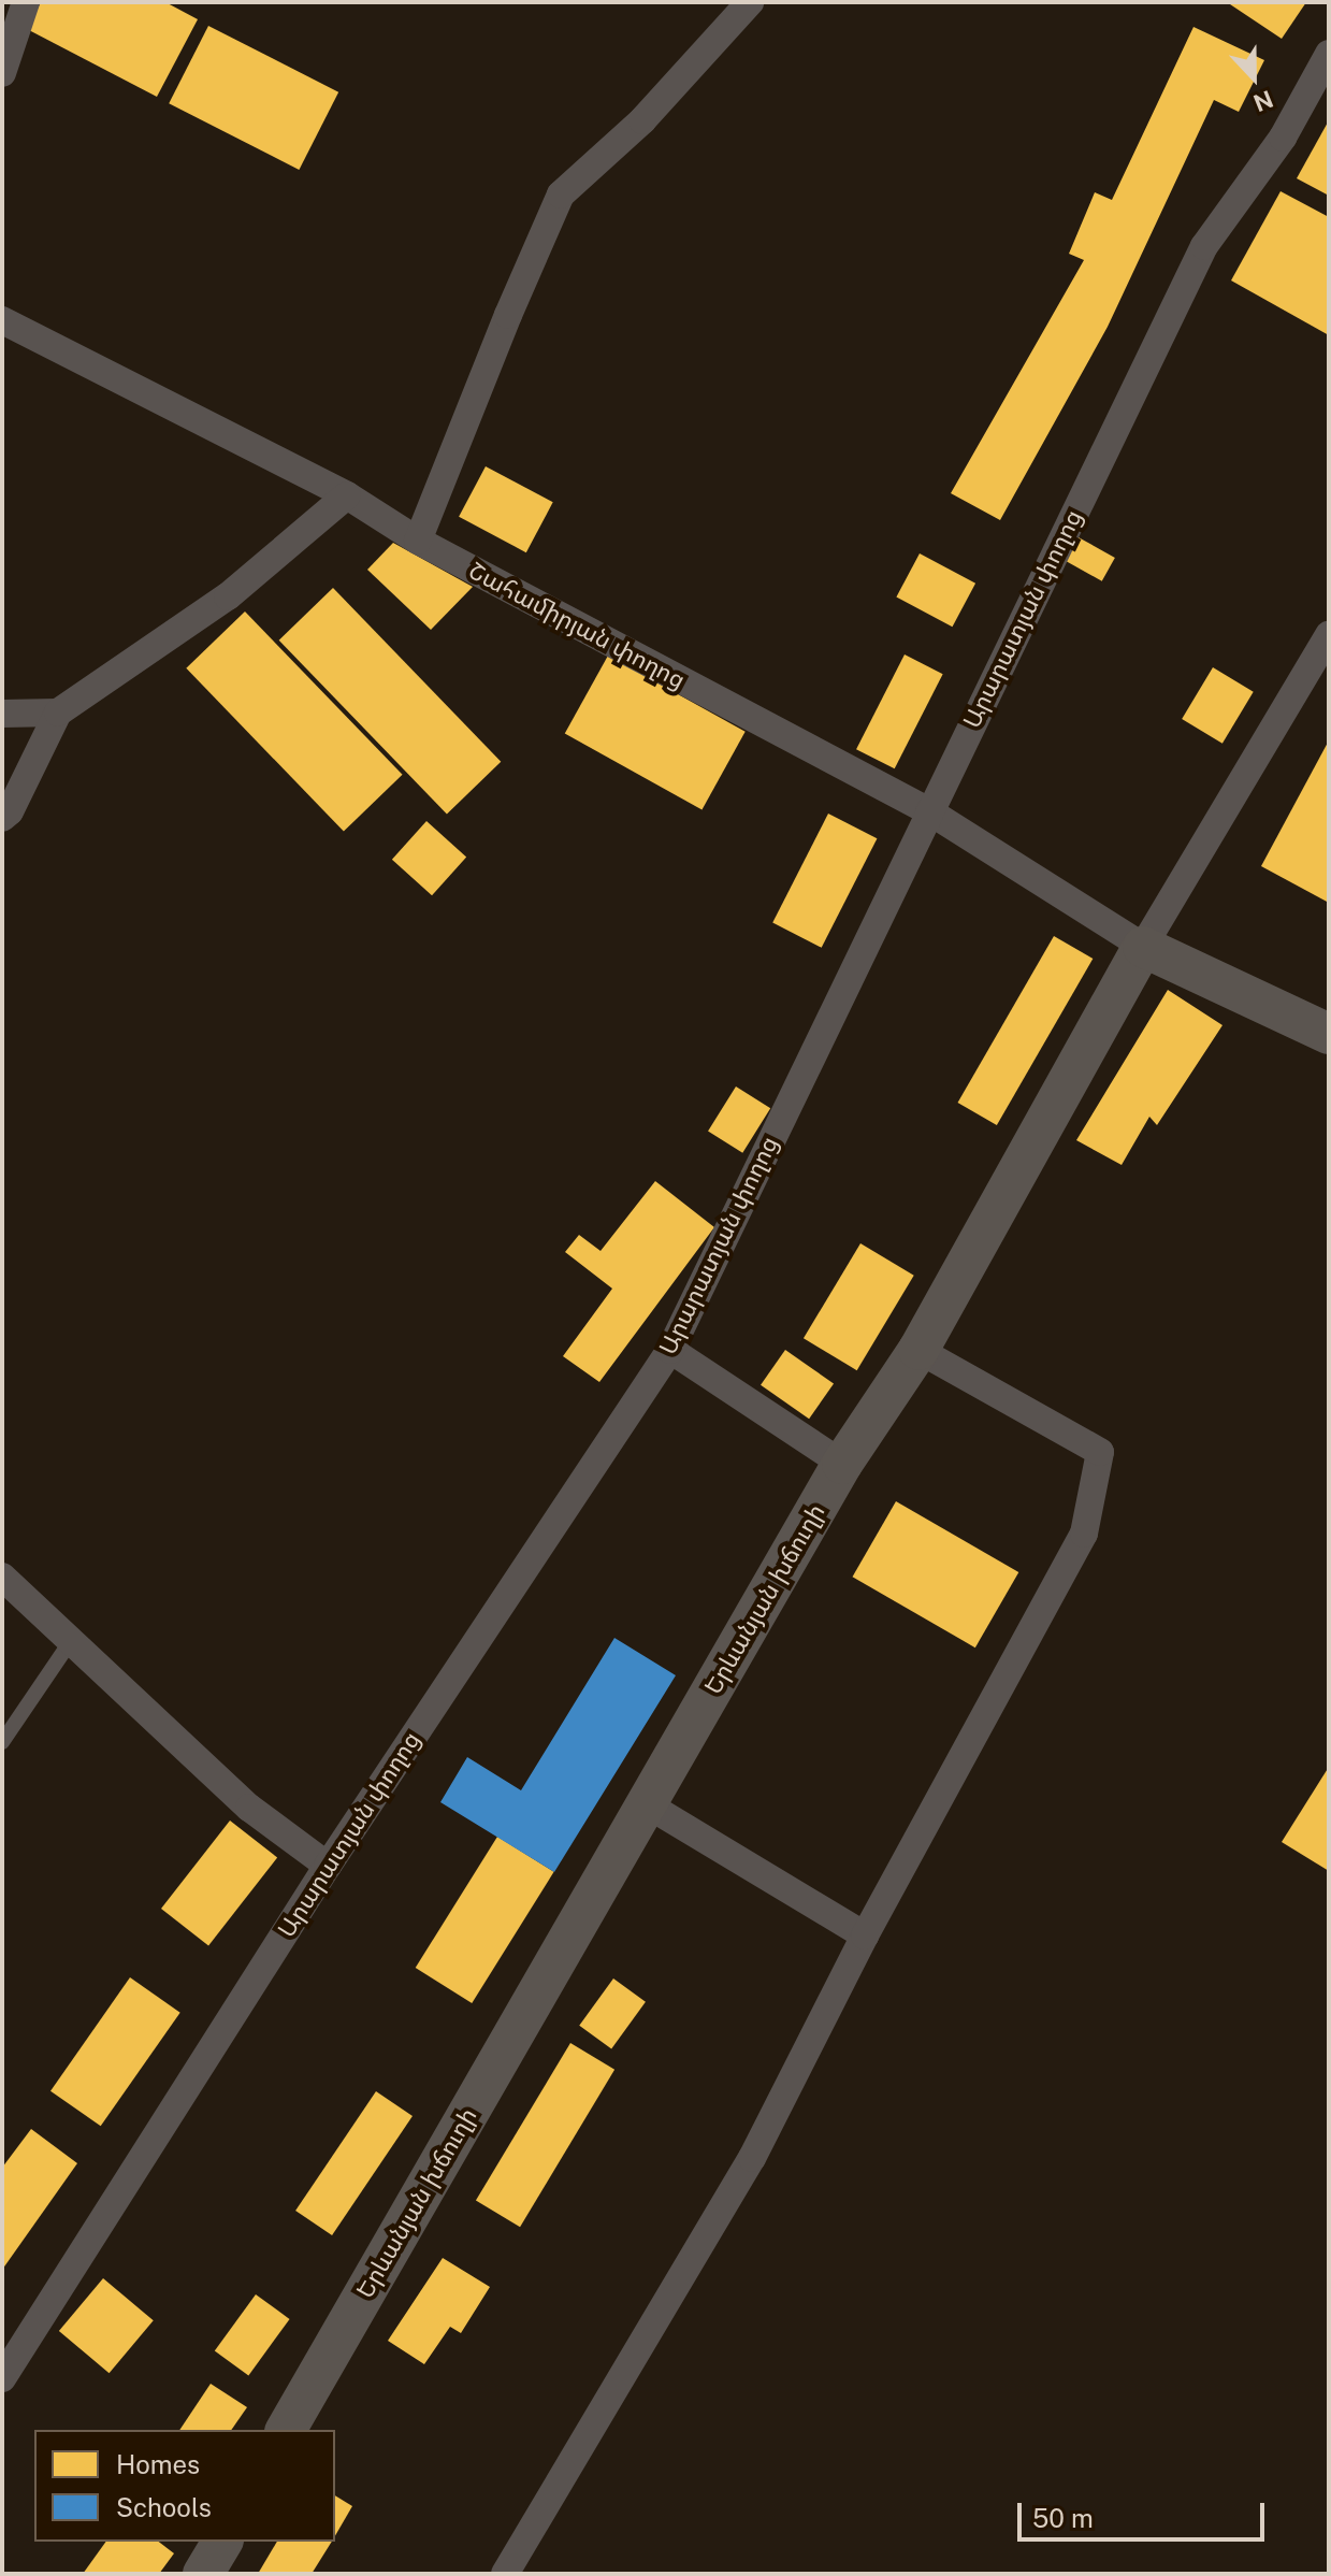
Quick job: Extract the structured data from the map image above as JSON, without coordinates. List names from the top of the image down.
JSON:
{
  "streets": {
    "main road": ["Երևանյան խճուղի"],
    "street": ["Արարատյան փողոց", "Շահամիրյան փողոց"]
  },
  "crossings": [
    ["Արարատյան փողոց", "Շահամիրյան փողոց"],
    ["Շահամիրյան փողոց", "Երևանյան խճուղի"]
  ],
  "legend": ["Homes", "Schools"],
  "scale_bar": "50 m",
  "north": "bottom"
}
